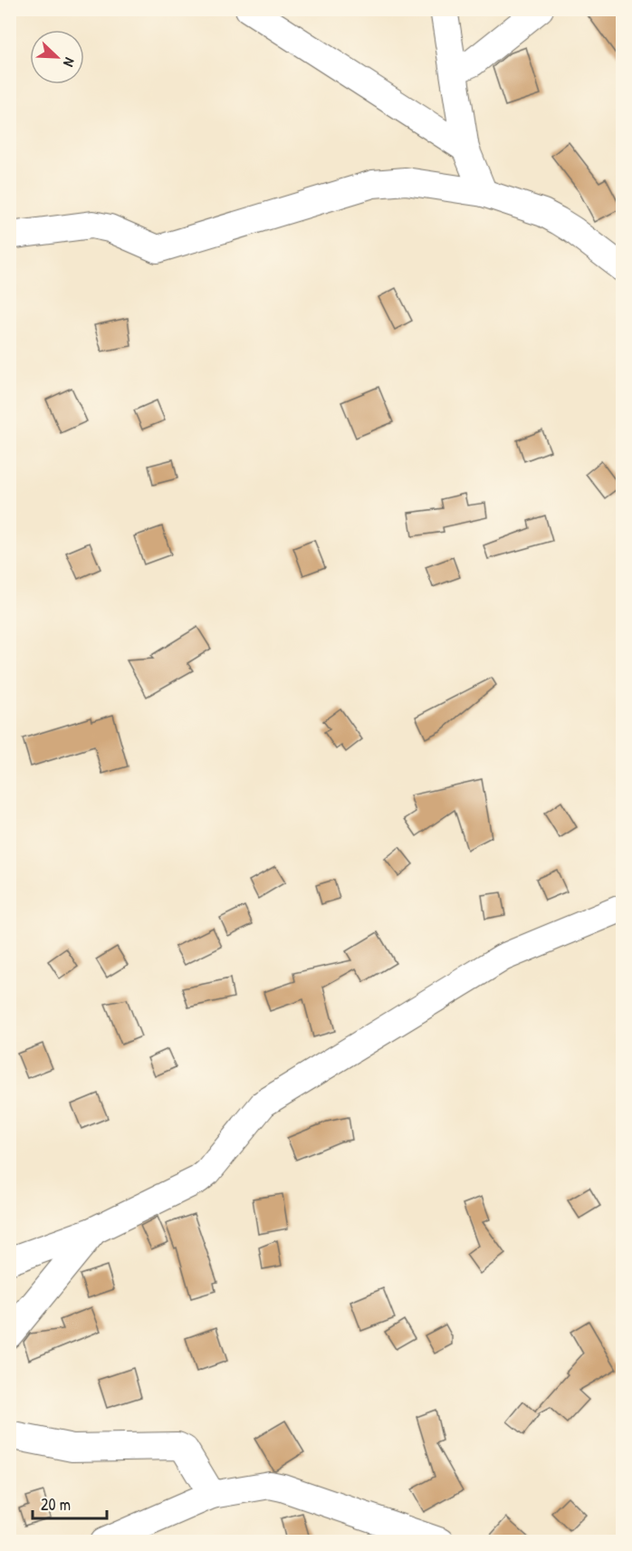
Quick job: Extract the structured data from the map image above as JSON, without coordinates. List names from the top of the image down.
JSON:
{
  "scale_bar": "20 m",
  "north": "bottom right"
}
